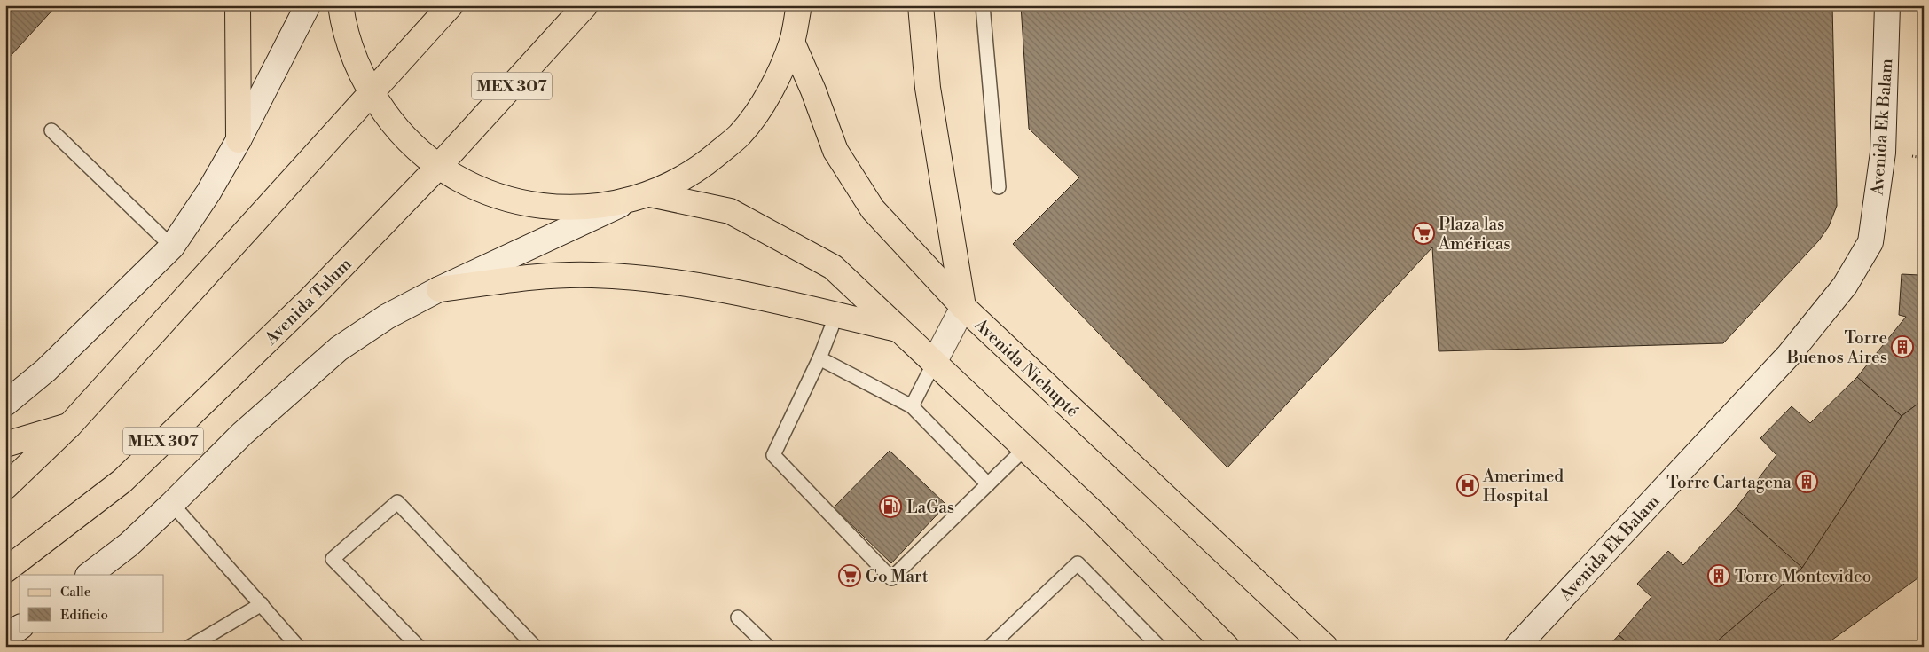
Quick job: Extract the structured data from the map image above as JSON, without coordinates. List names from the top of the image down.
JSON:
{
  "streets": {
    "main road": ["MEX 307", "Avenida Tulum", "Avenida Nichupté"],
    "street": ["Avenida Ek Balam"]
  },
  "places": {
    "supermarket": ["Plaza las Américas", "Go Mart"],
    "building": ["Torre Buenos Aires", "Torre Cartagena", "Torre Montevideo"],
    "hospital": ["Amerimed Hospital"],
    "fuel station": ["LaGas"]
  },
  "legend": ["Calle", "Edificio"]
}
